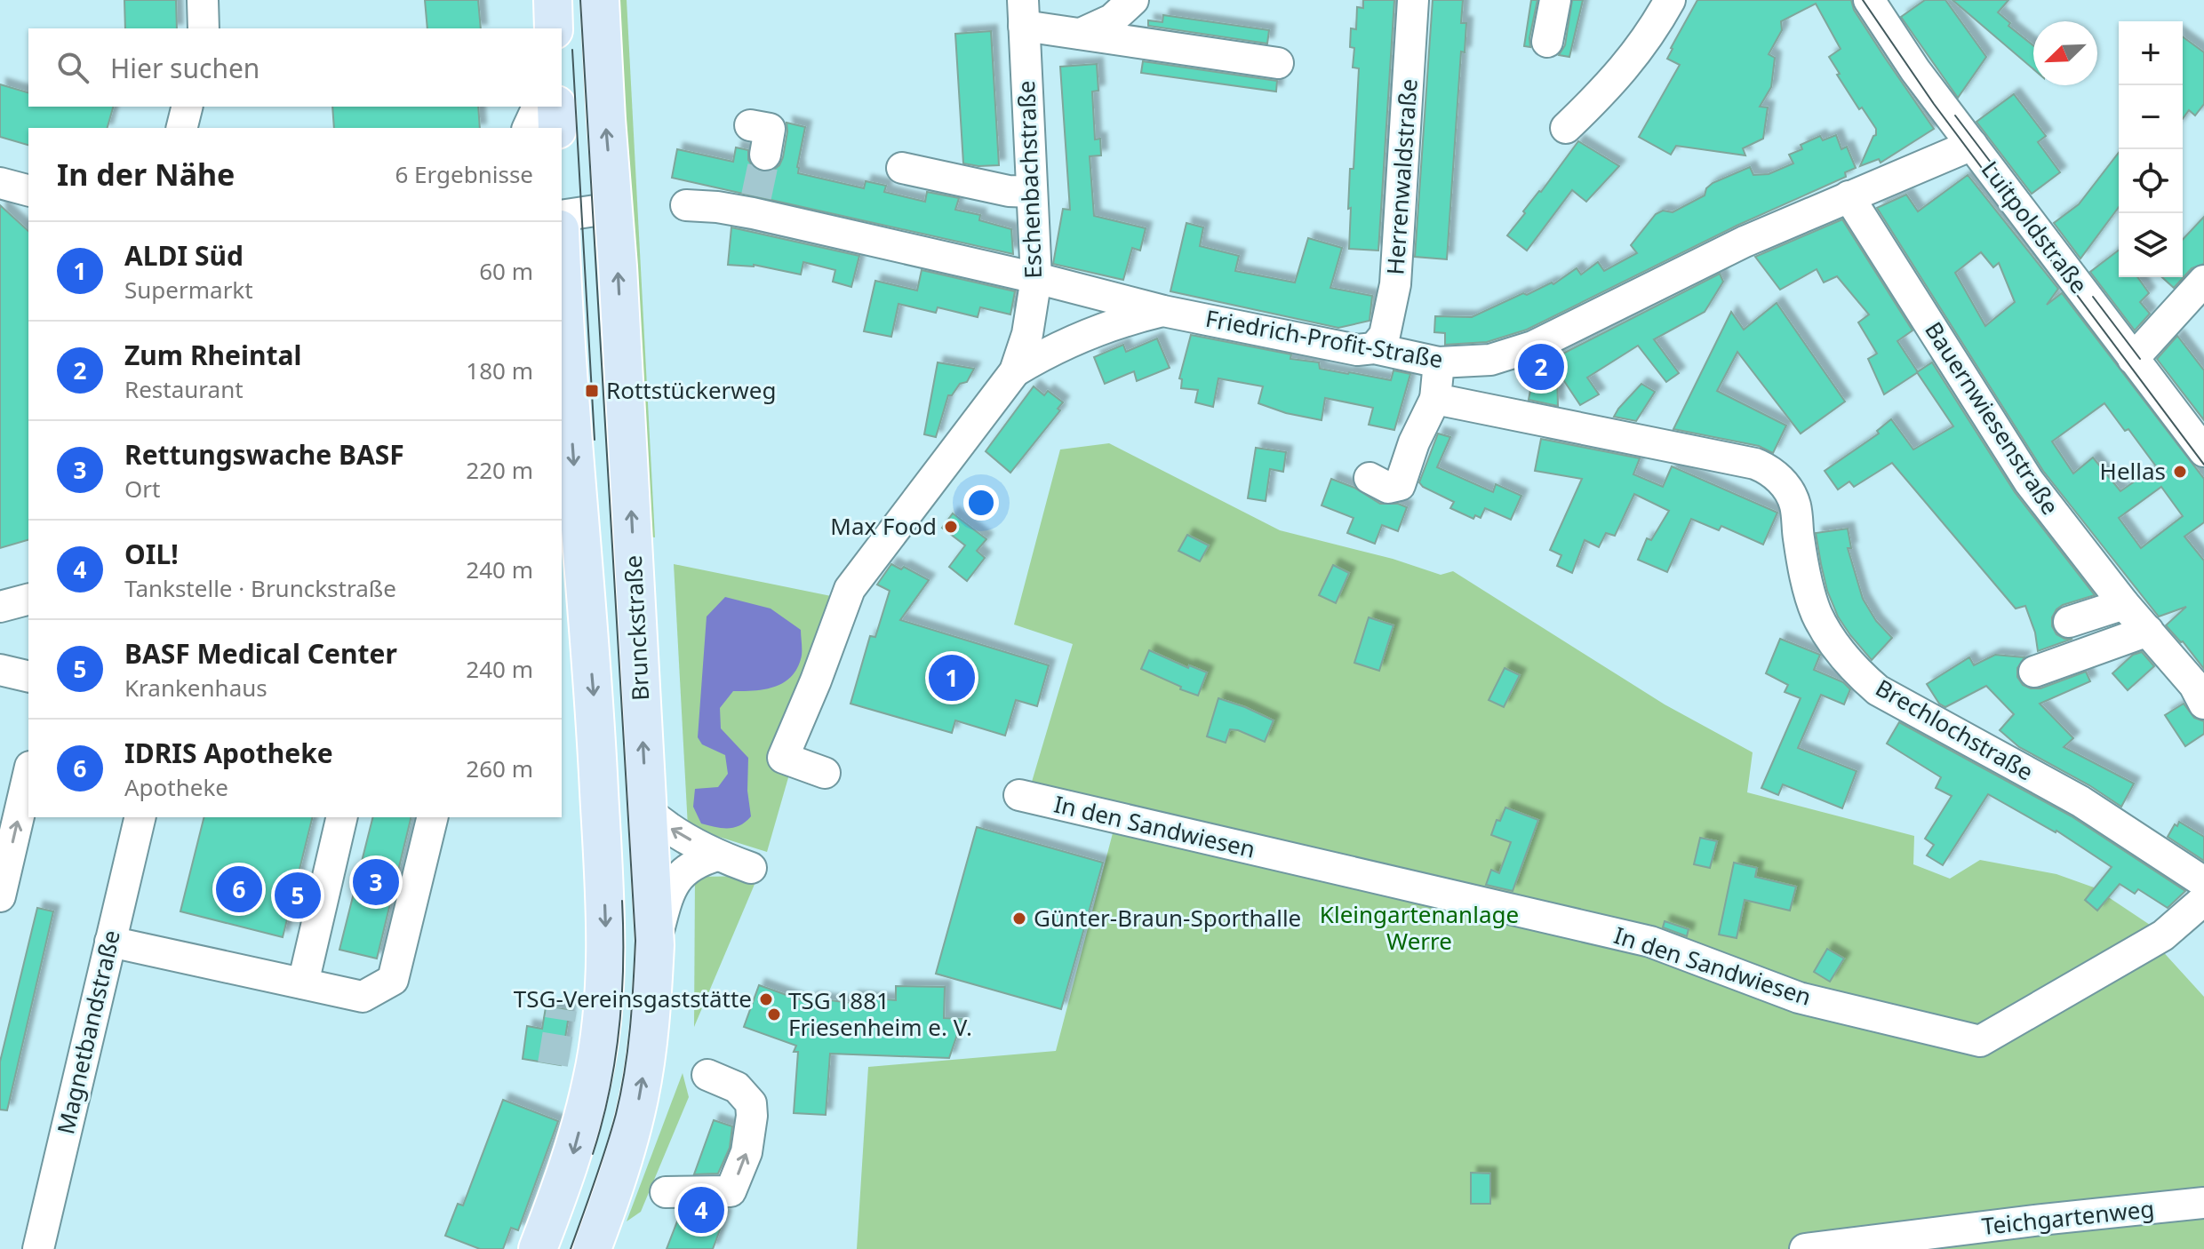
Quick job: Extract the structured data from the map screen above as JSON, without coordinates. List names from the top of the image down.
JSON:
{
  "streets": {
    "main road": ["Brunckstraße"],
    "street": [
      "Herrenwaldstraße",
      "Eschenbachstraße",
      "Luitpoldstraße",
      "Friedrich-Profit-Straße",
      "Bauernwiesenstraße",
      "Brechlochstraße",
      "In den Sandwiesen",
      "Magnetbandstraße",
      "Teichgartenweg"
    ]
  },
  "crossings": [
    ["Herrenwaldstraße", "Friedrich-Profit-Straße"],
    ["Eschenbachstraße", "Friedrich-Profit-Straße"],
    ["Luitpoldstraße", "Friedrich-Profit-Straße"],
    ["Friedrich-Profit-Straße", "Bauernwiesenstraße"]
  ],
  "parks": ["Kleingartenanlage Werre"],
  "places": {
    "transit": ["Rottstückerweg"],
    "other": [
      "Hellas",
      "Max Food",
      "Günter-Braun-Sporthalle",
      "TSG-Vereinsgaststätte",
      "TSG 1881 Friesenheim e. V."
    ]
  },
  "north": "bottom left",
  "page": {
    "map_buttons": ["+", "−"],
    "search": "Hier suchen",
    "heading": ["In der Nähe", "6 Ergebnisse"],
    "list": [
      {
        "mark": "1",
        "name": "ALDI Süd",
        "note": "Supermarkt",
        "value": "60 m"
      },
      {
        "mark": "2",
        "name": "Zum Rheintal",
        "note": "Restaurant",
        "value": "180 m"
      },
      {
        "mark": "3",
        "name": "Rettungswache BASF",
        "note": "Ort",
        "value": "220 m"
      },
      {
        "mark": "4",
        "name": "OIL!",
        "note": "Tankstelle · Brunckstraße",
        "value": "240 m"
      },
      {
        "mark": "5",
        "name": "BASF Medical Center",
        "note": "Krankenhaus",
        "value": "240 m"
      },
      {
        "mark": "6",
        "name": "IDRIS Apotheke",
        "note": "Apotheke",
        "value": "260 m"
      }
    ],
    "pins": [
      "2",
      "1",
      "3",
      "6",
      "5",
      "4"
    ]
  }
}
